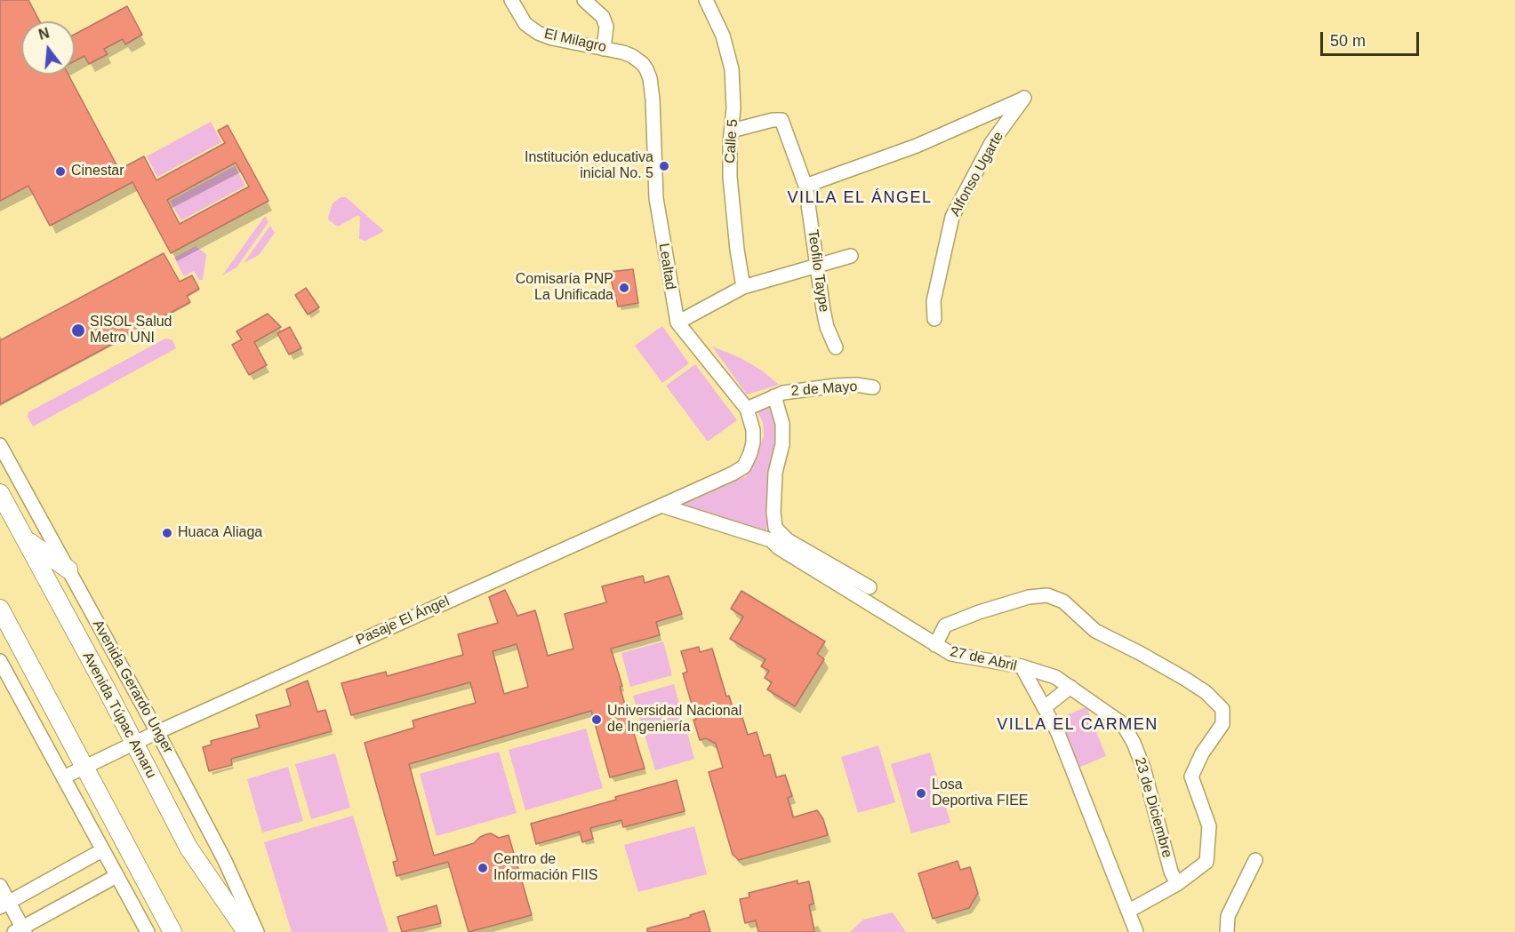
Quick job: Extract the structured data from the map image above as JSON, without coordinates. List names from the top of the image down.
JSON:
{
  "streets": {
    "main road": ["Avenida Túpac Amaru"],
    "street": [
      "El Milagro",
      "Calle 5",
      "Alfonso Ugarte",
      "Lealtad",
      "Teofilo Taype",
      "2 de Mayo",
      "Pasaje El Ángel",
      "27 de Abril",
      "Avenida Gerardo Unger",
      "23 de Diciembre"
    ]
  },
  "crossings": [
    ["El Milagro", "Lealtad"],
    ["Calle 5", "Teofilo Taype"],
    ["Alfonso Ugarte", "Teofilo Taype"],
    ["Lealtad", "2 de Mayo"],
    ["Lealtad", "Pasaje El Ángel"],
    ["Pasaje El Ángel", "27 de Abril"],
    ["Pasaje El Ángel", "Avenida Gerardo Unger"],
    ["Pasaje El Ángel", "Avenida Túpac Amaru"],
    ["27 de Abril", "23 de Diciembre"]
  ],
  "districts": ["VILLA EL ÁNGEL", "VILLA EL CARMEN"],
  "places": [
    "Institución educativa inicial No. 5",
    "Cinestar",
    "Comisaría PNP La Unificada",
    "SISOL Salud Metro UNI",
    "Huaca Aliaga",
    "Universidad Nacional de Ingeniería",
    "Losa Deportiva FIEE",
    "Centro de Información FIIS"
  ],
  "scale_bar": "50 m",
  "north": "top"
}
